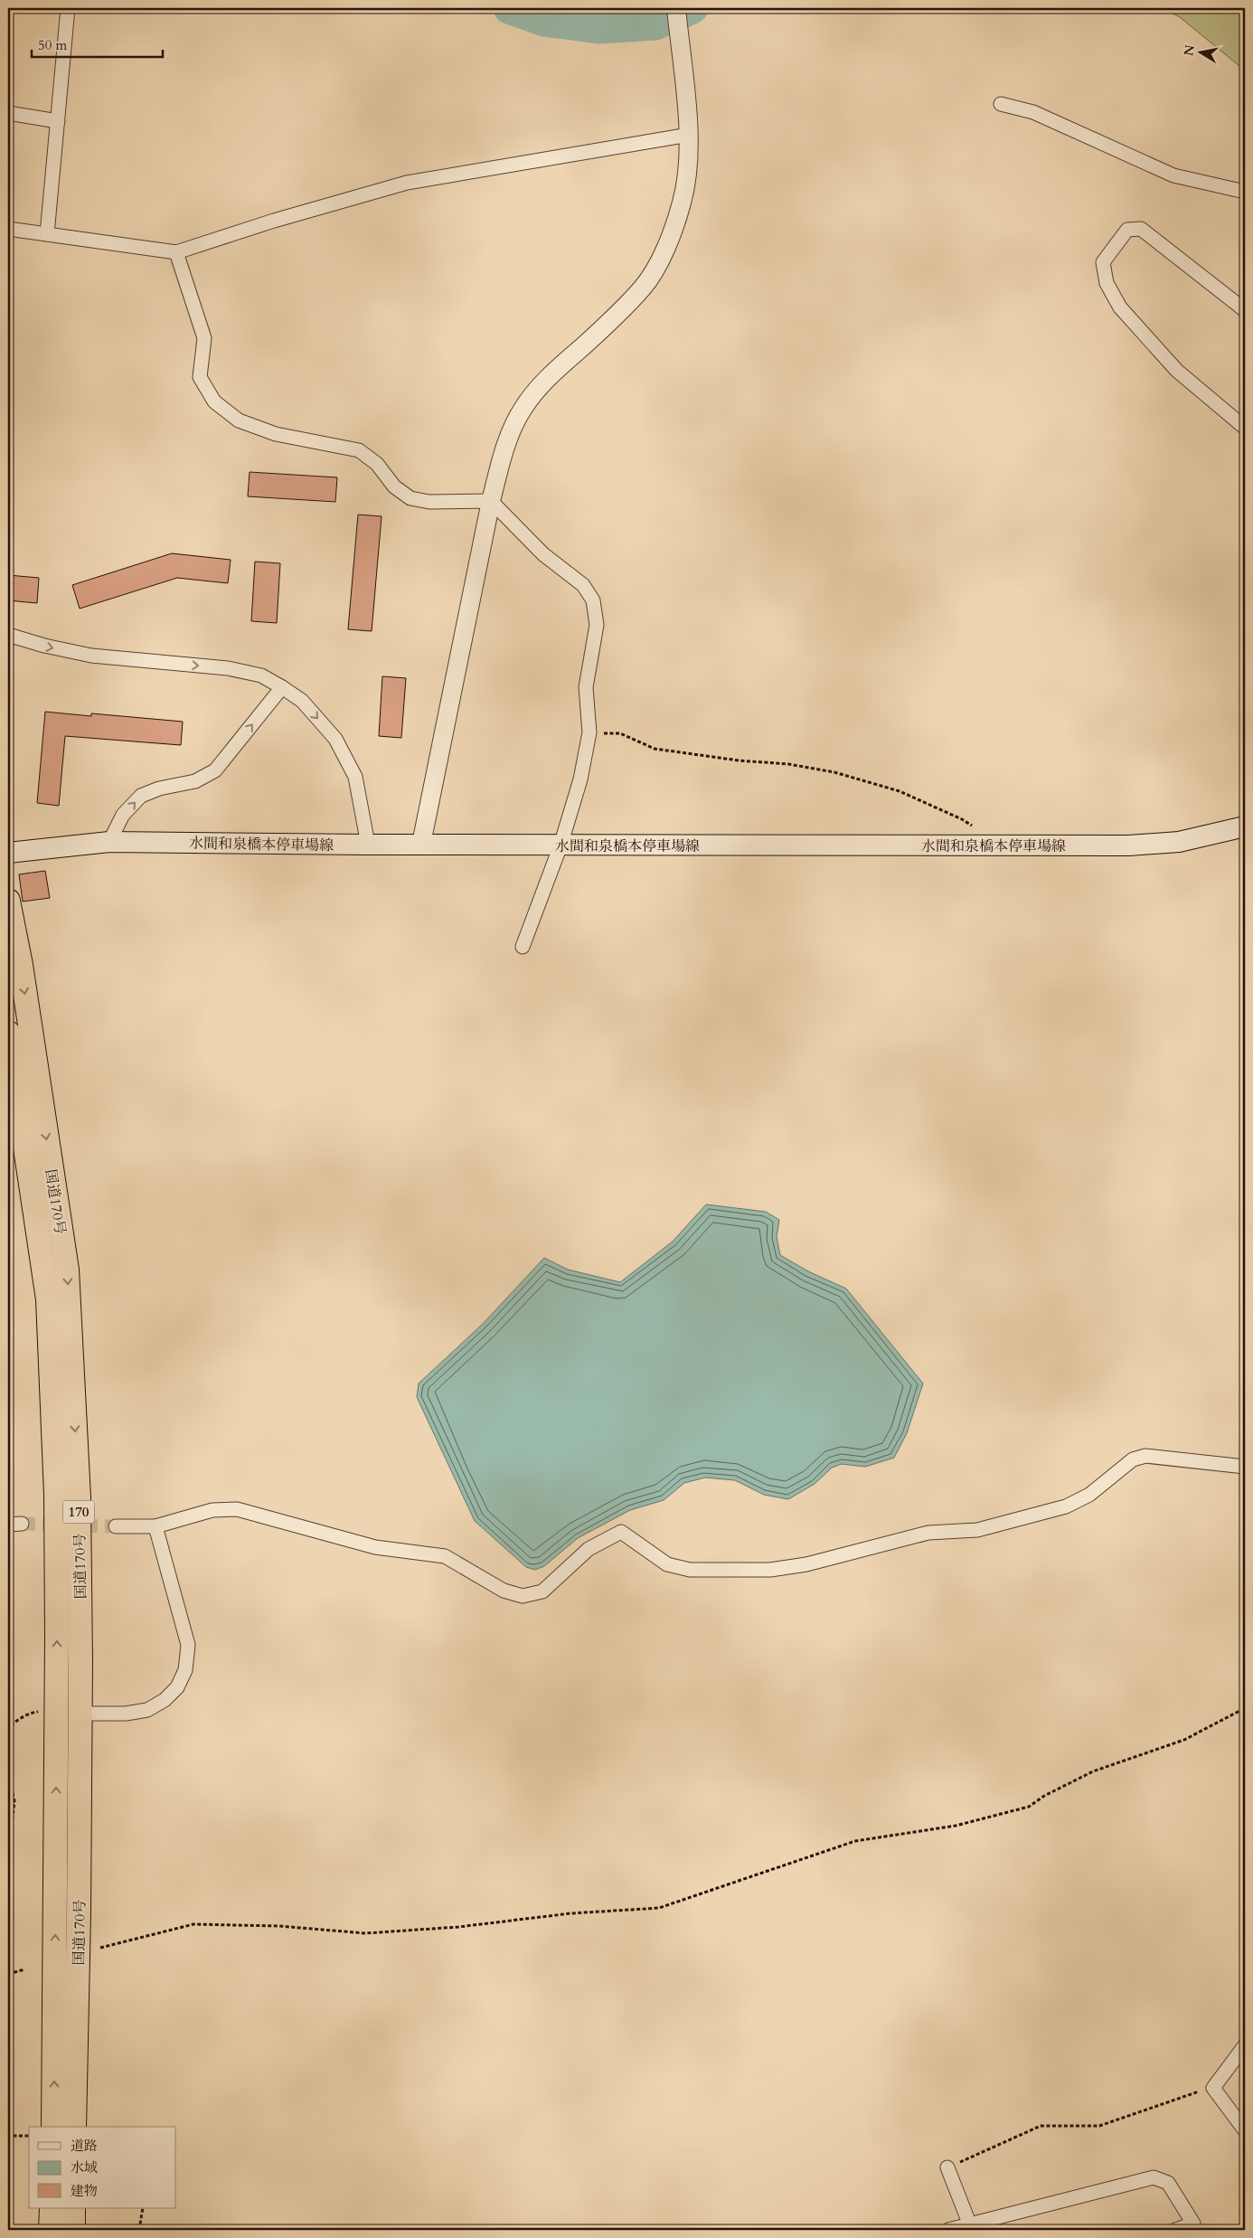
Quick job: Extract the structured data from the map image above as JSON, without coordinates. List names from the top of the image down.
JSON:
{
  "streets": {
    "highway": ["国道170号", "170"],
    "main road": ["水間和泉橋本停車場線"]
  },
  "legend": ["道路", "水域", "建物"],
  "scale_bar": "50 m",
  "north": "left"
}
